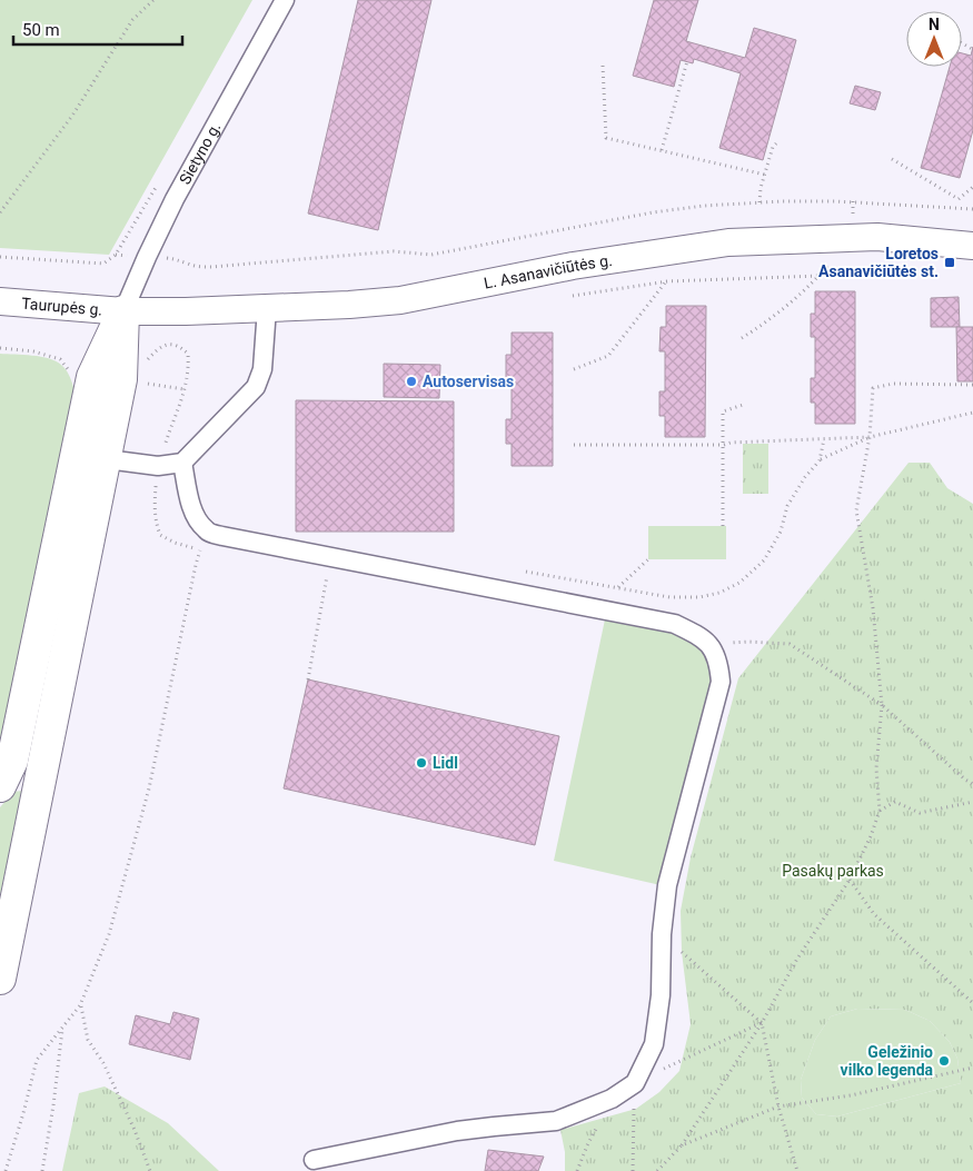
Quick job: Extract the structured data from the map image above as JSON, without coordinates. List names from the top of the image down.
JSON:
{
  "streets": {
    "main road": ["L. Asanavičiūtės g.", "Taurupės g."],
    "street": ["Sietyno g."]
  },
  "crossings": [
    ["Sietyno g.", "L. Asanavičiūtės g."],
    ["Sietyno g.", "Taurupės g."],
    ["L. Asanavičiūtės g.", "Taurupės g."]
  ],
  "parks": ["Pasakų parkas"],
  "places": {
    "transit": ["Loretos Asanavičiūtės st."],
    "other": ["Autoservisas", "Lidl", "Geležinio vilko legenda"]
  },
  "scale_bar": "50 m",
  "north": "top"
}
